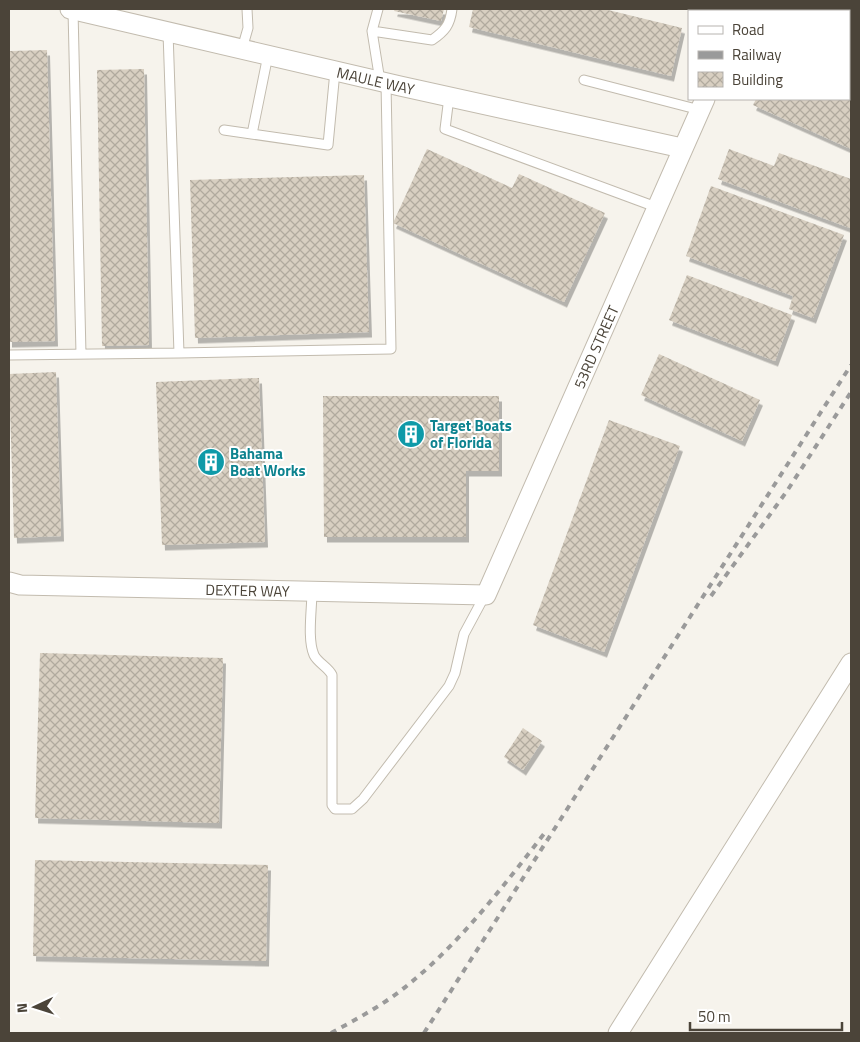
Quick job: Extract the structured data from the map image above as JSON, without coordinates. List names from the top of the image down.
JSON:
{
  "streets": {
    "street": ["MAULE WAY", "53RD STREET", "DEXTER WAY"]
  },
  "crossings": [
    ["MAULE WAY", "53RD STREET"],
    ["53RD STREET", "DEXTER WAY"]
  ],
  "places": {
    "building": ["Target Boats of Florida", "Bahama Boat Works"]
  },
  "legend": ["Road", "Railway", "Building"],
  "scale_bar": "50 m",
  "north": "left"
}
